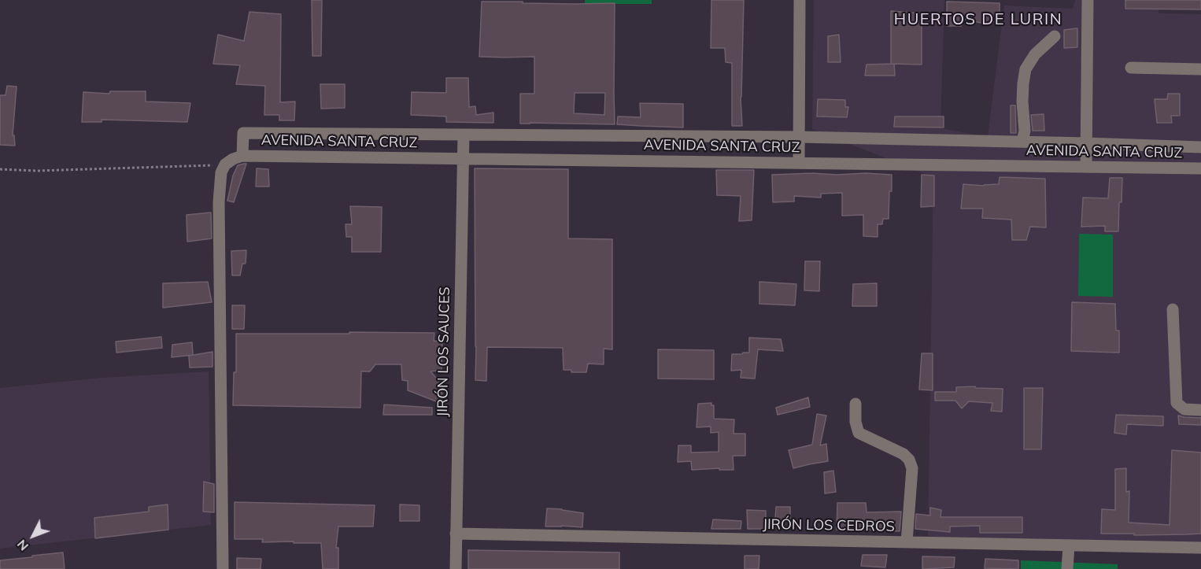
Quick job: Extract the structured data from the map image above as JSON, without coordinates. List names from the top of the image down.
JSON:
{
  "streets": {
    "street": ["AVENIDA SANTA CRUZ", "JIRÓN LOS SAUCES", "JIRÓN LOS CEDROS"]
  },
  "crossings": [
    ["AVENIDA SANTA CRUZ", "JIRÓN LOS SAUCES"],
    ["JIRÓN LOS SAUCES", "JIRÓN LOS CEDROS"]
  ],
  "districts": ["HUERTOS DE LURIN"],
  "north": "bottom left"
}
